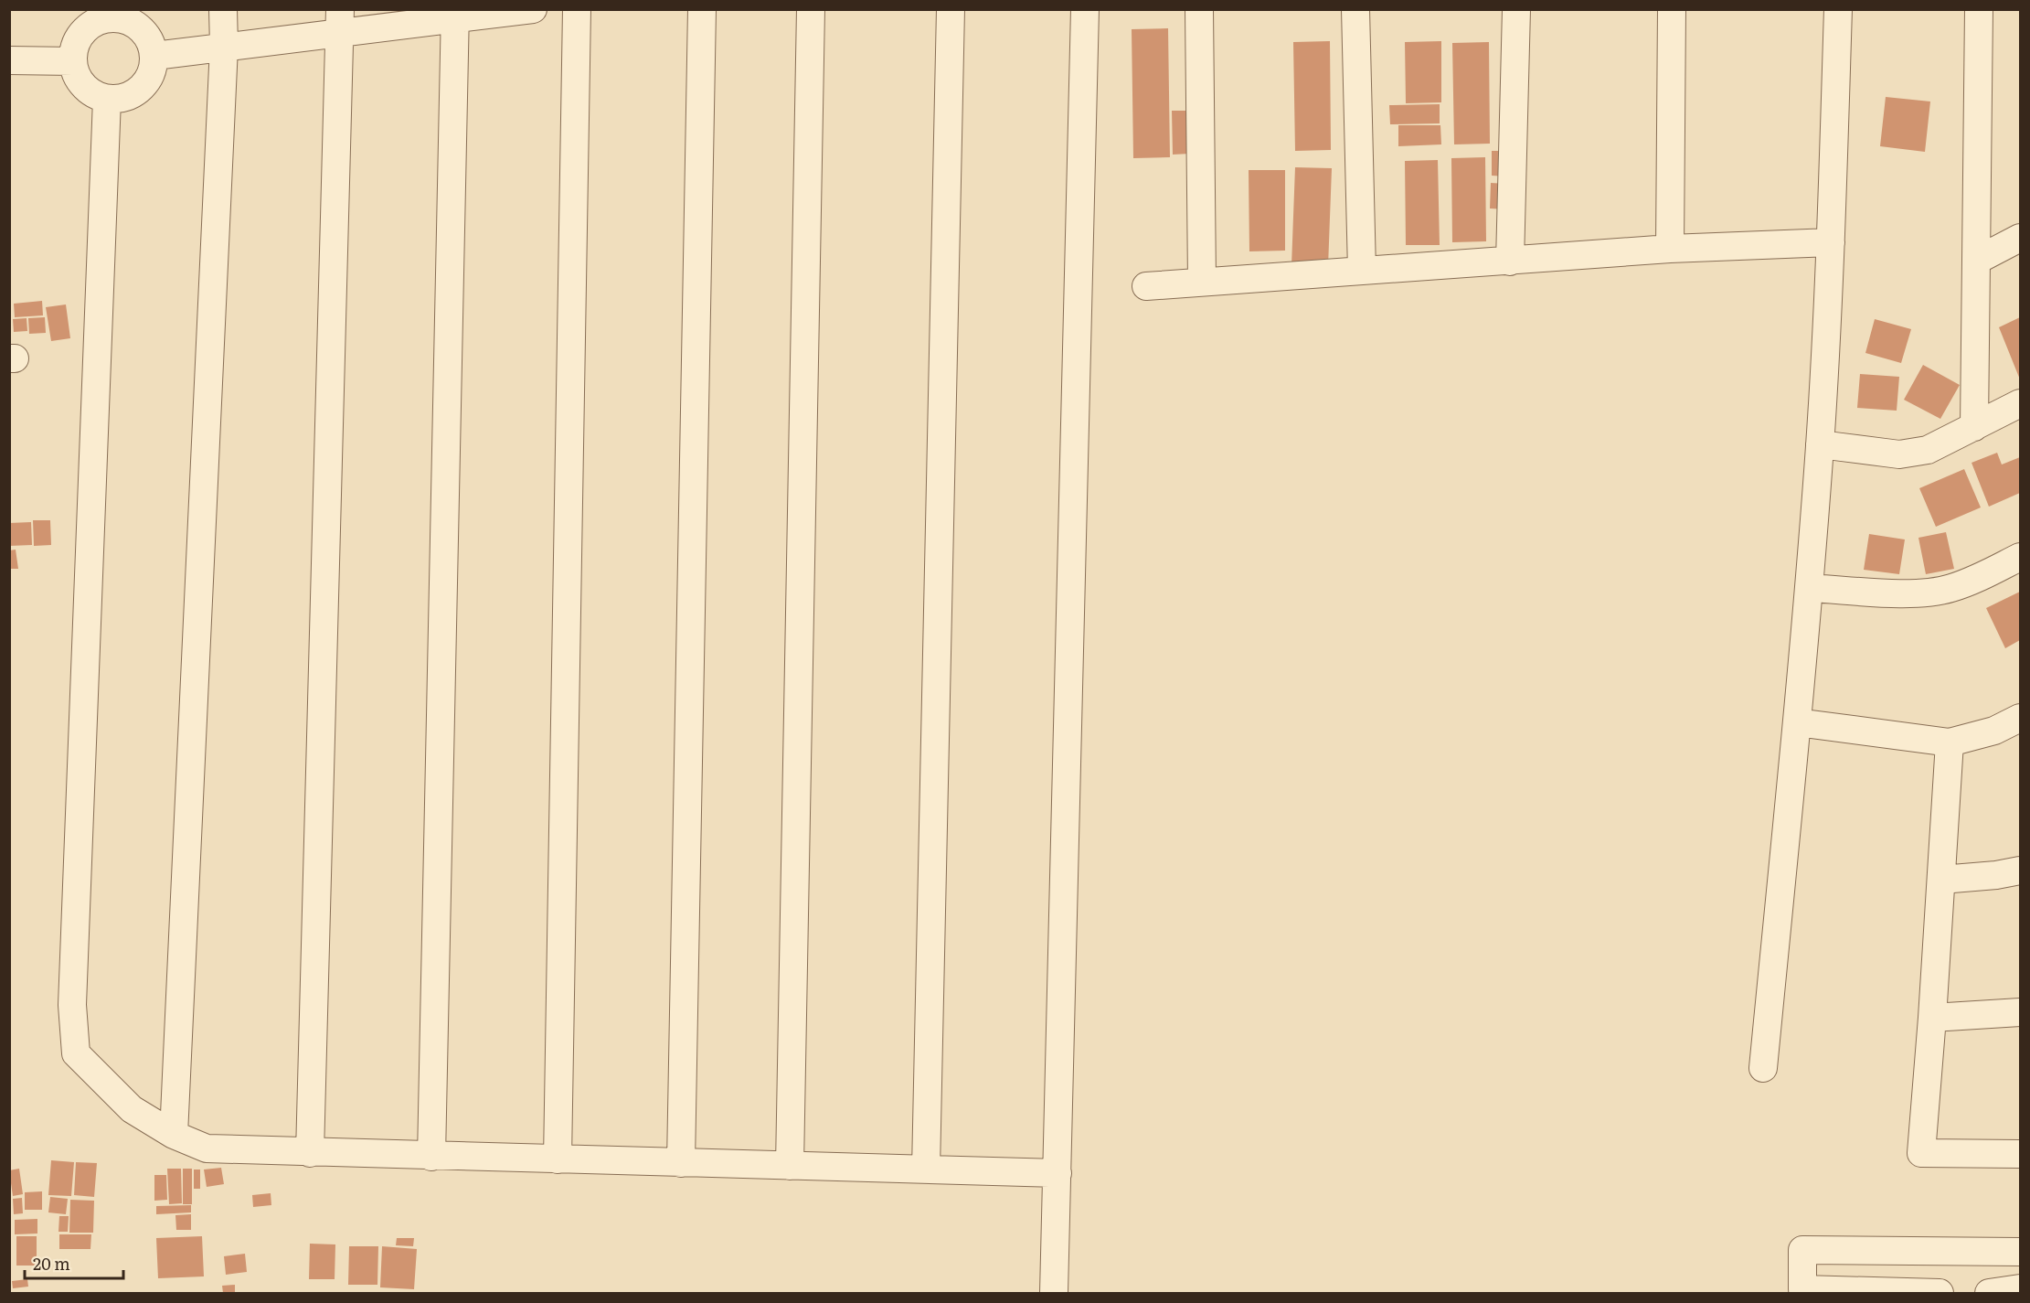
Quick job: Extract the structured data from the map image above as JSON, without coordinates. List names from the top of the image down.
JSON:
{
  "scale_bar": "20 m"
}
